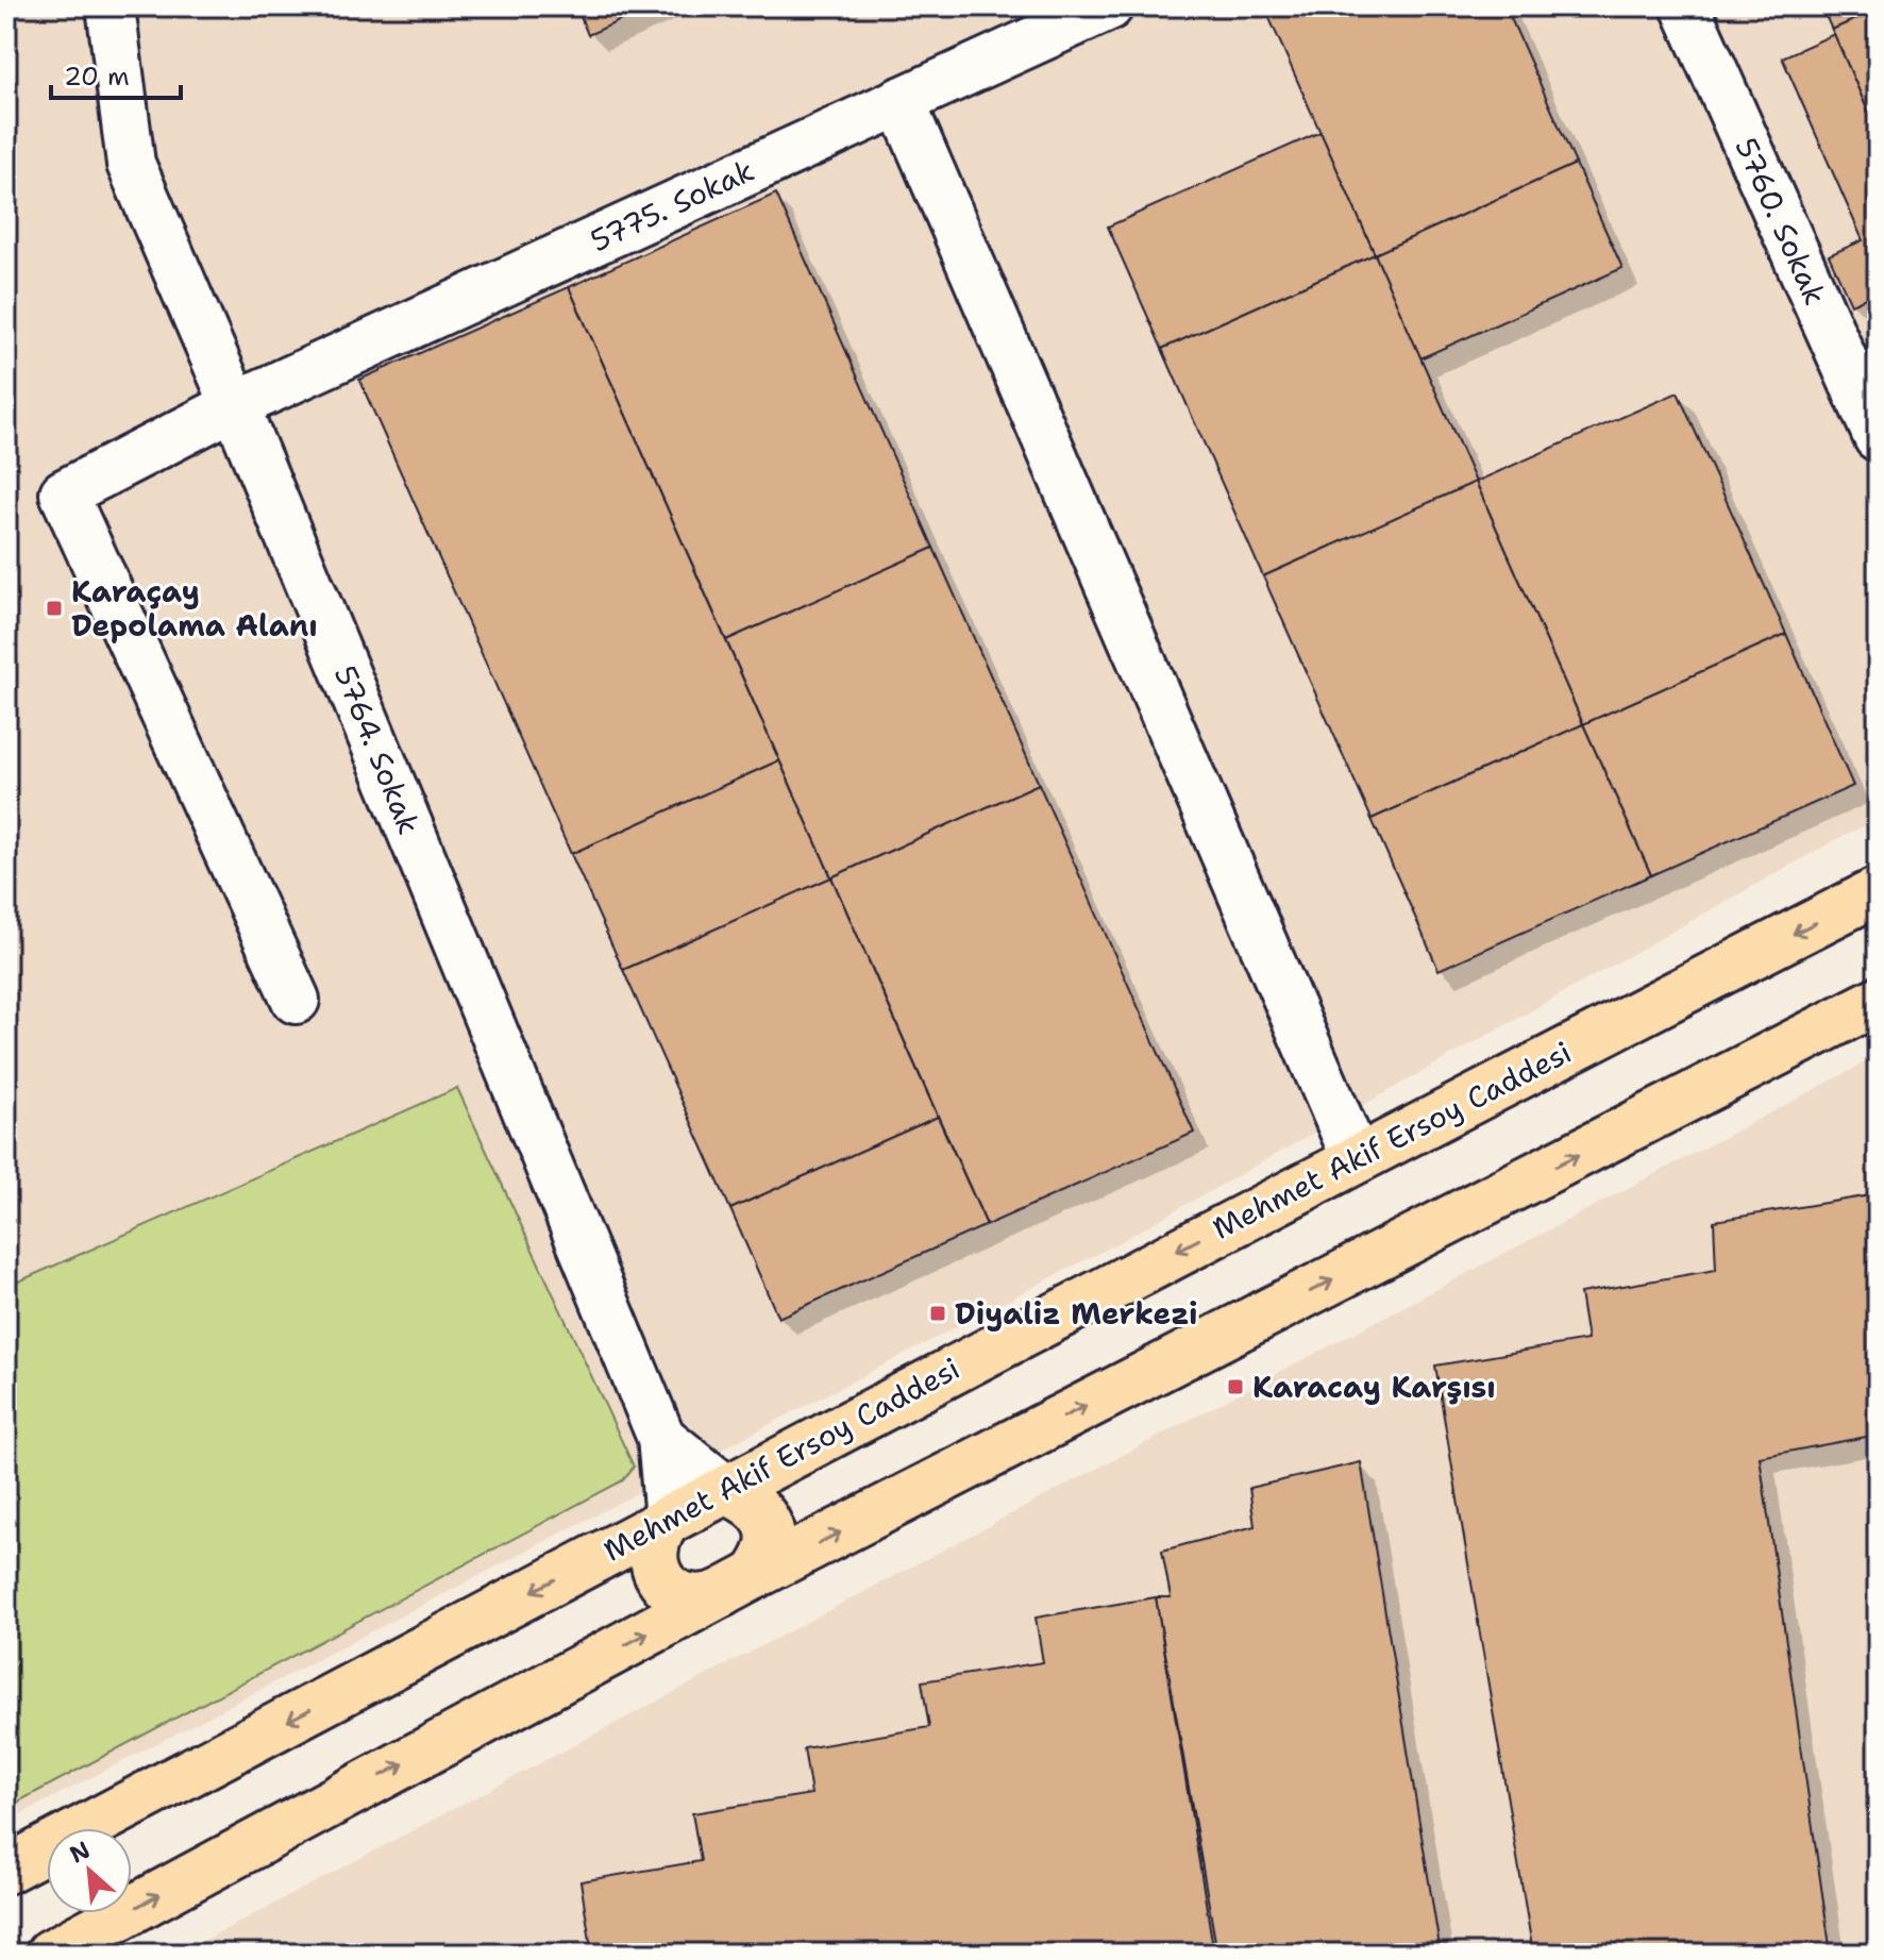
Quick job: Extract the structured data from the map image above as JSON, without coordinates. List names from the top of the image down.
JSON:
{
  "streets": {
    "main road": ["Mehmet Akif Ersoy Caddesi"],
    "street": ["5775. Sokak", "5760. Sokak", "5764. Sokak"]
  },
  "crossings": [
    ["5775. Sokak", "5764. Sokak"]
  ],
  "places": {
    "transit": ["Karaçay Depolama Alanı", "Diyaliz Merkezi", "Karacay Karşısı"]
  },
  "scale_bar": "20 m",
  "north": "top left"
}
